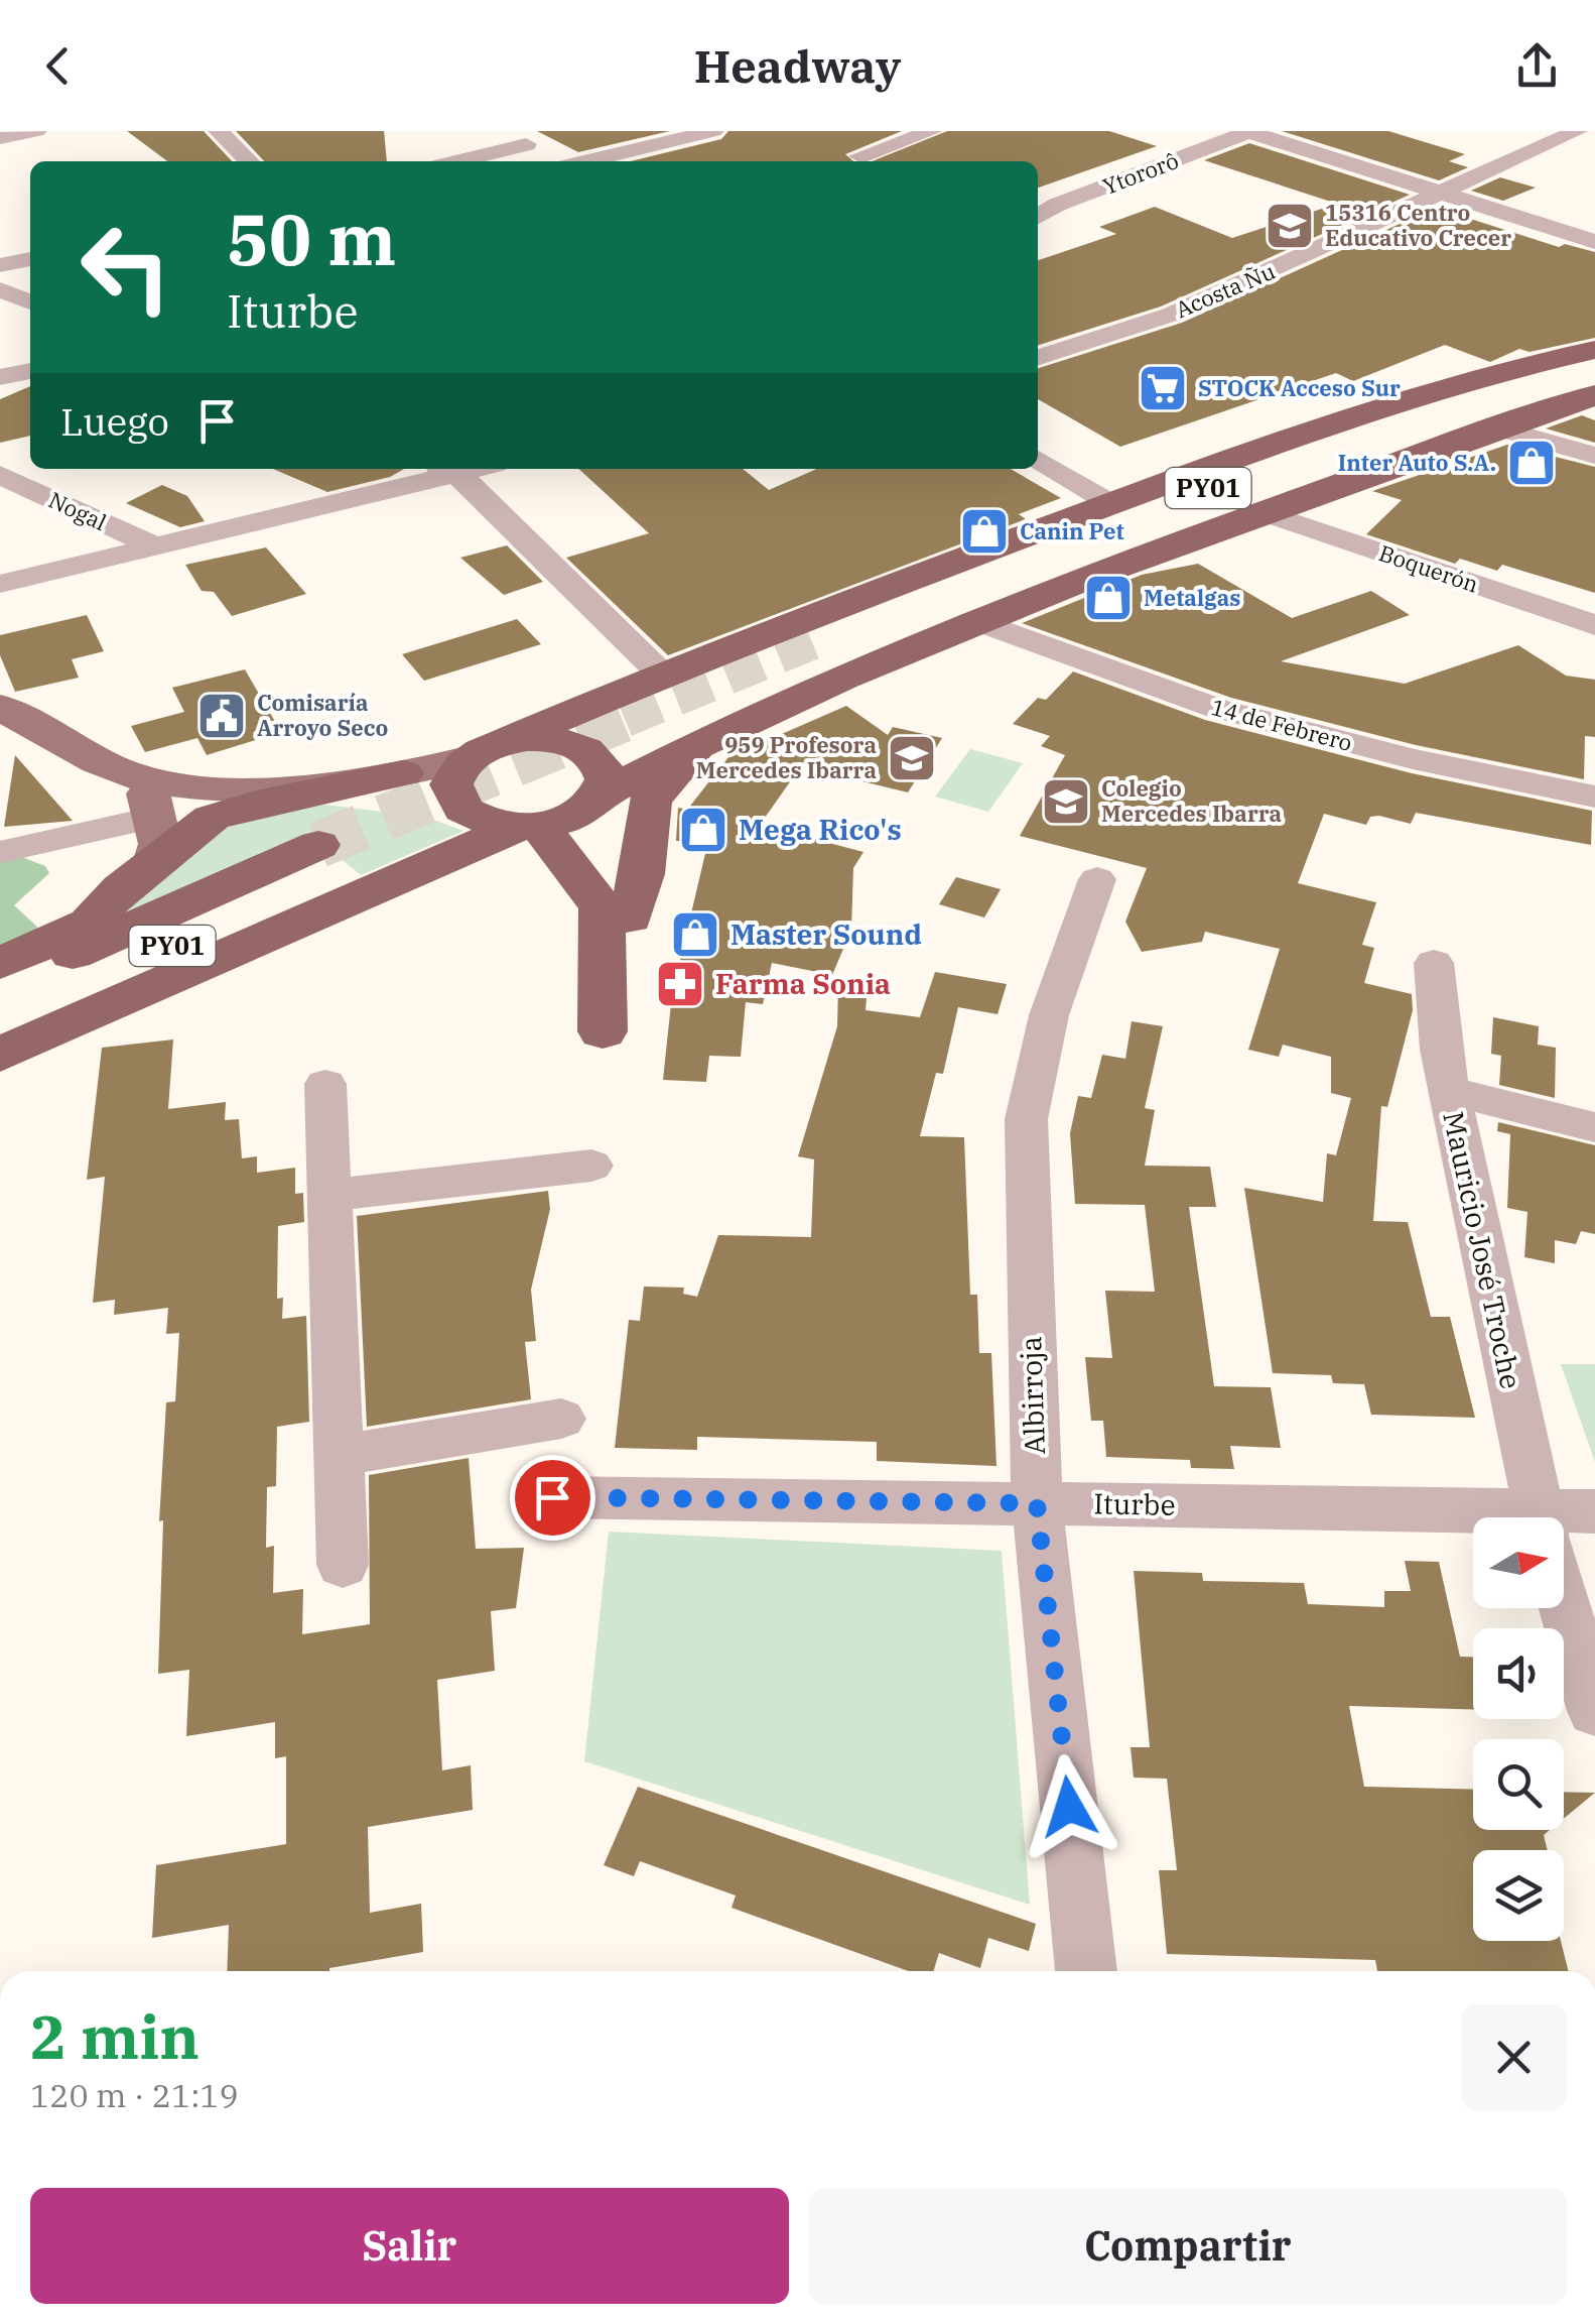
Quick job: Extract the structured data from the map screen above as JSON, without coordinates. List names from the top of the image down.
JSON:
{
  "streets": {
    "highway": ["PY01"],
    "street": [
      "Ytororô",
      "Acosta Ñu",
      "Nogal",
      "Boquerón",
      "14 de Febrero",
      "Mauricio José Troche",
      "Albirroja",
      "Iturbe"
    ]
  },
  "crossings": [
    ["Albirroja", "Iturbe"]
  ],
  "places": {
    "school or university": ["15316 Centro Educativo Crecer", "959 Profesora Mercedes Ibarra", "Colegio Mercedes Ibarra"],
    "supermarket": ["STOCK Acceso Sur"],
    "shop": [
      "Inter Auto S.A.",
      "Canin Pet",
      "Metalgas",
      "Mega Rico's",
      "Master Sound"
    ],
    "public building": ["Comisaría Arroyo Seco"],
    "pharmacy": ["Farma Sonia"]
  },
  "north": "right",
  "page": {
    "header": "Headway",
    "turn": ["50 m", "Iturbe"],
    "then": "Luego",
    "heading": ["2 min", "120 m · 21:19"],
    "buttons": ["Salir", "Compartir"]
  }
}
